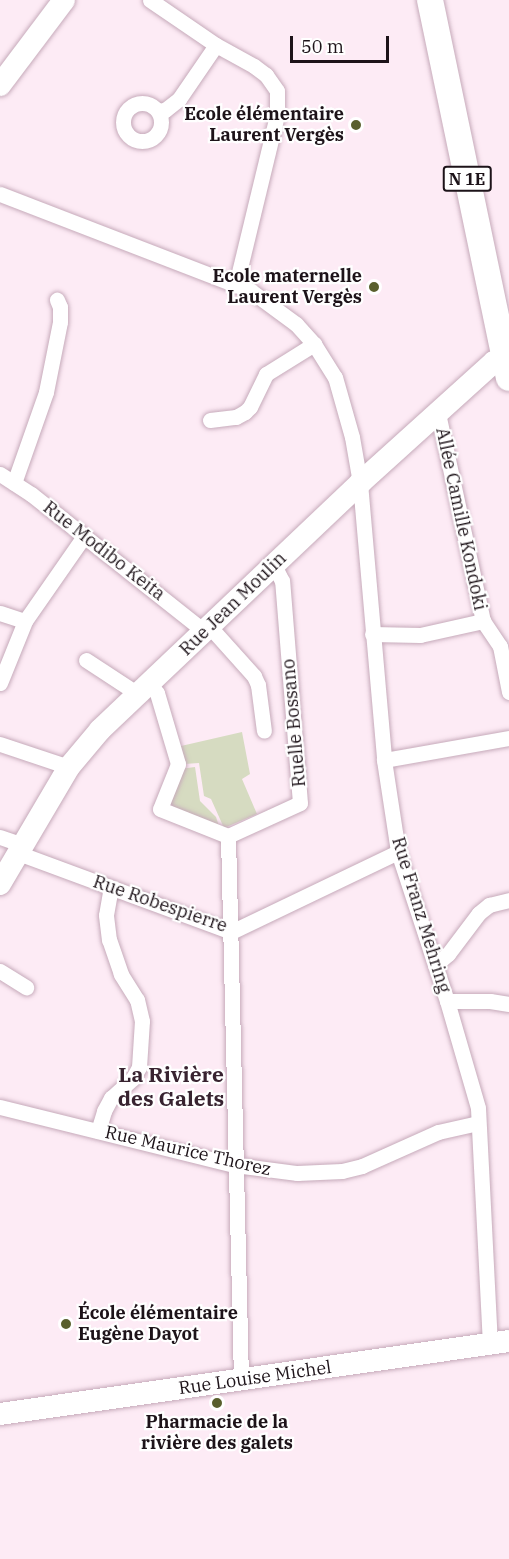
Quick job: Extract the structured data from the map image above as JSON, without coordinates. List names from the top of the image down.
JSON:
{
  "streets": {
    "main road": ["N 1E"],
    "street": [
      "Allée Camille Kondoki",
      "Rue Modibo Keita",
      "Rue Jean Moulin",
      "Ruelle Bossano",
      "Rue Robespierre",
      "Rue Franz Mehring",
      "Rue Maurice Thorez",
      "Rue Louise Michel"
    ]
  },
  "crossings": [
    ["N 1E", "Rue Jean Moulin"],
    ["Allée Camille Kondoki", "Rue Jean Moulin"],
    ["Rue Modibo Keita", "Rue Jean Moulin"],
    ["Rue Jean Moulin", "Ruelle Bossano"],
    ["Rue Jean Moulin", "Rue Robespierre"],
    ["Rue Jean Moulin", "Rue Franz Mehring"],
    ["Rue Robespierre", "Rue Franz Mehring"],
    ["Rue Franz Mehring", "Rue Maurice Thorez"],
    ["Rue Franz Mehring", "Rue Louise Michel"]
  ],
  "districts": ["La Rivière des Galets"],
  "places": [
    "Ecole élémentaire Laurent Vergès",
    "Ecole maternelle Laurent Vergès",
    "École élémentaire Eugène Dayot",
    "Pharmacie de la rivière des galets"
  ],
  "scale_bar": "50 m"
}
